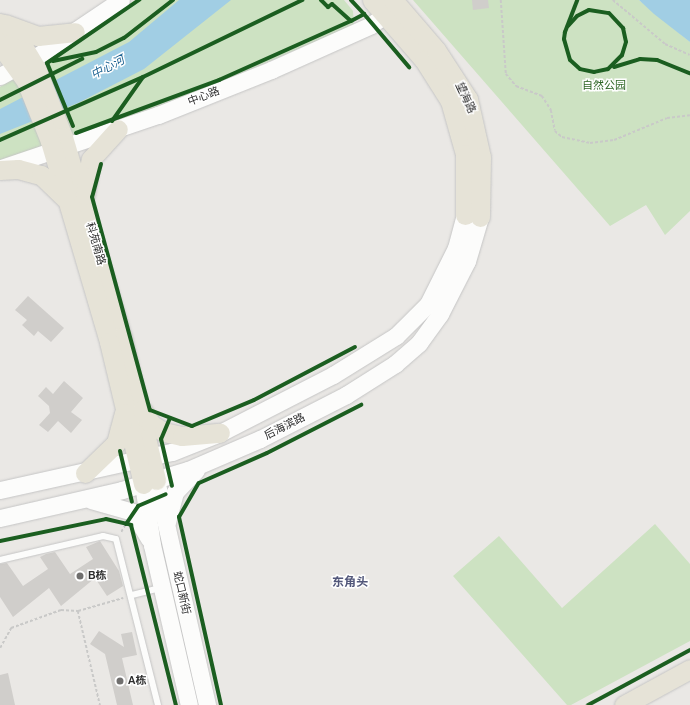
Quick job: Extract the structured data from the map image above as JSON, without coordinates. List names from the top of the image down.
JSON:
{
  "streets": {
    "main road": [
      "中心路",
      "望海路",
      "科苑南路",
      "后海滨路",
      "蛇口新街"
    ]
  },
  "crossings": [
    ["中心路", "望海路"],
    ["中心路", "科苑南路"],
    ["望海路", "后海滨路"],
    ["科苑南路", "后海滨路"],
    ["科苑南路", "蛇口新街"],
    ["后海滨路", "蛇口新街"]
  ],
  "districts": ["东角头"],
  "water": ["中心河"],
  "parks": ["自然公园"],
  "places": ["B栋", "A栋"]
}
